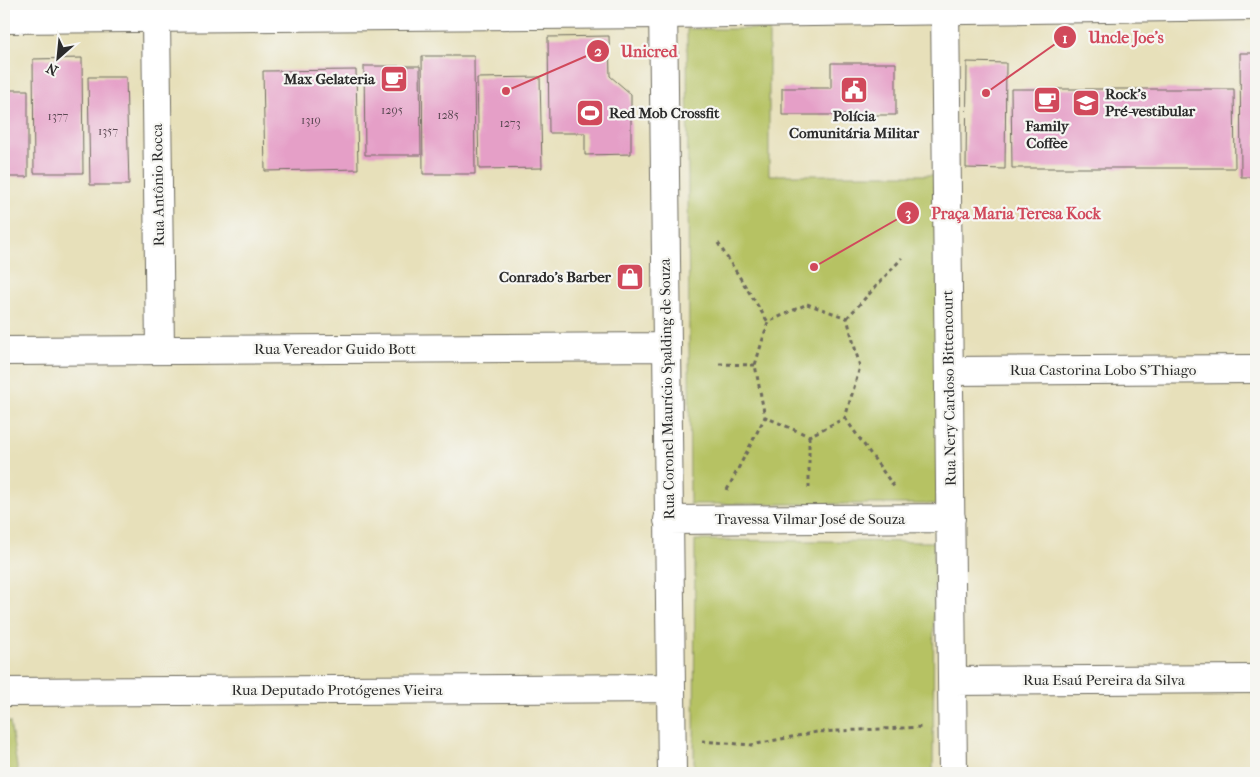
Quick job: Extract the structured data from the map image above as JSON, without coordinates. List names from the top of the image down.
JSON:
{
  "streets": {
    "street": [
      "Rua Antônio Rocca",
      "Rua Vereador Guido Bott",
      "Rua Castorina Lobo S'Thiago",
      "Rua Nery Cardoso Bittencourt",
      "Rua Coronel Maurício Spalding de Souza",
      "Travessa Vilmar José de Souza",
      "Rua Esaú Pereira da Silva",
      "Rua Deputado Protógenes Vieira"
    ]
  },
  "crossings": [
    ["Rua Antônio Rocca", "Rua Vereador Guido Bott"],
    ["Rua Vereador Guido Bott", "Rua Coronel Maurício Spalding de Souza"],
    ["Rua Castorina Lobo S'Thiago", "Rua Nery Cardoso Bittencourt"],
    ["Rua Nery Cardoso Bittencourt", "Travessa Vilmar José de Souza"],
    ["Rua Nery Cardoso Bittencourt", "Rua Esaú Pereira da Silva"],
    ["Rua Coronel Maurício Spalding de Souza", "Travessa Vilmar José de Souza"],
    ["Rua Coronel Maurício Spalding de Souza", "Rua Deputado Protógenes Vieira"]
  ],
  "places": {
    "cafe": ["Max Gelateria", "Family Coffee"],
    "public building": ["Polícia Comunitária Militar"],
    "other": ["Unicred", "Uncle Joe's", "Praça Maria Teresa Kock"],
    "school or university": ["Rock's Pré-vestibular"],
    "sports": ["Red Mob Crossfit"],
    "shop": ["Conrado's Barber"]
  },
  "house_numbers": [
    "1295",
    "1285",
    "1377",
    "1319",
    "1273",
    "1357"
  ],
  "north": "bottom left"
}
